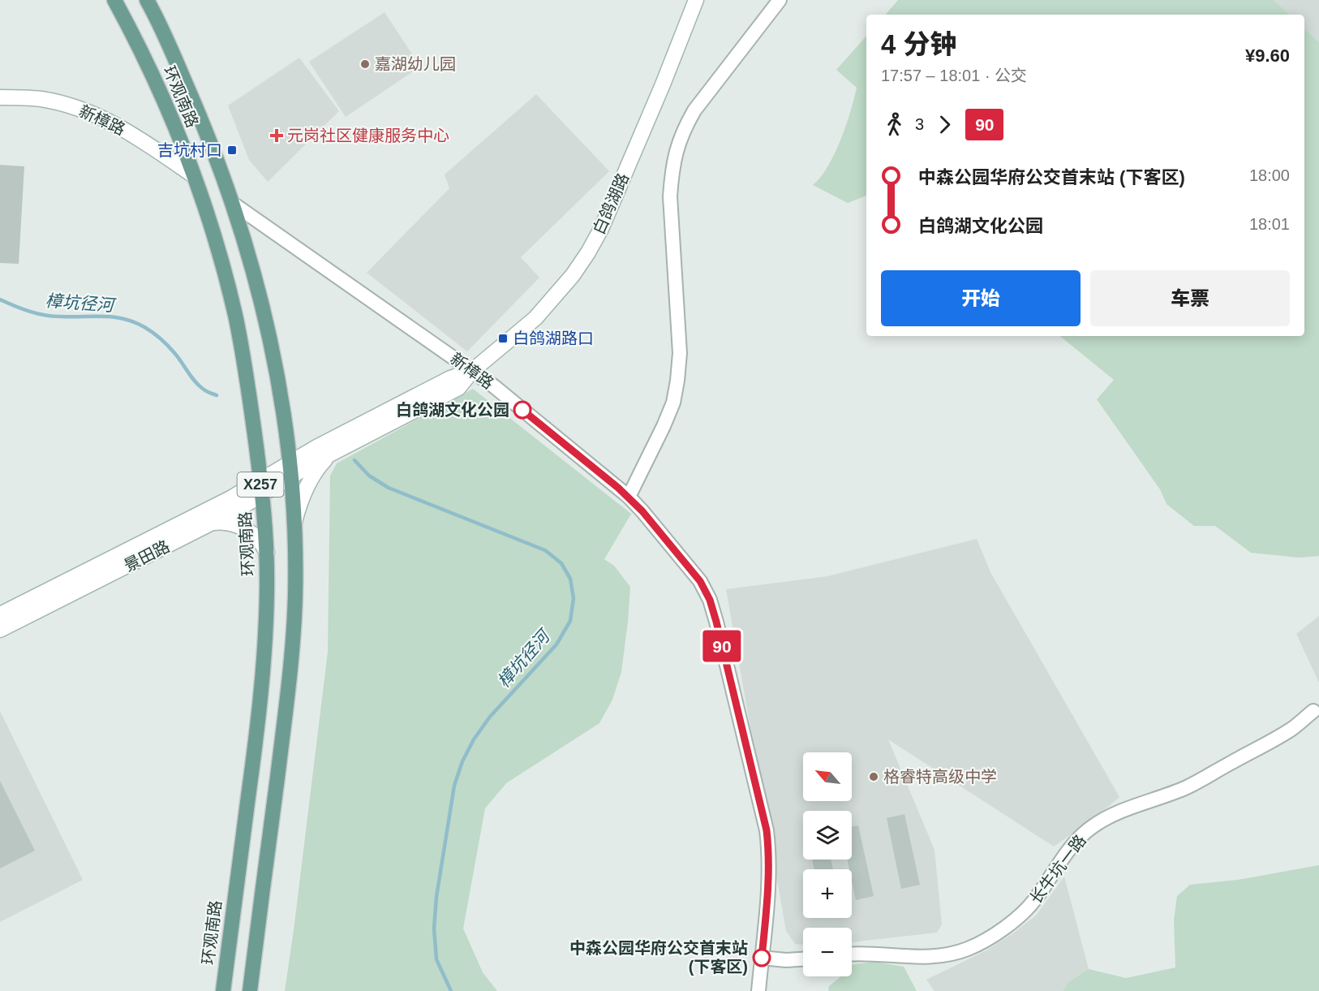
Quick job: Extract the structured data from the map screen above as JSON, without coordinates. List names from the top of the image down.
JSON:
{
  "streets": {
    "main road": ["环观南路", "X257"],
    "street": [
      "新樟路",
      "白鸽湖路",
      "景田路",
      "长牛坑一路"
    ]
  },
  "crossings": [
    ["环观南路", "新樟路"],
    ["环观南路", "白鸽湖路"],
    ["环观南路", "景田路"],
    ["新樟路", "白鸽湖路"],
    ["白鸽湖路", "景田路"]
  ],
  "water": ["樟坑径河"],
  "places": {
    "other": [
      "嘉湖幼儿园",
      "白鸽湖文化公园",
      "格睿特高级中学",
      "中森公园华府公交首末站 (下客区)"
    ],
    "health": ["元岗社区健康服务中心"],
    "transit": ["吉坑村口", "白鸽湖路口"]
  },
  "lines": ["bus line 90"],
  "north": "top left",
  "page": {
    "on_map": "90",
    "heading": ["4 分钟", "17:57 – 18:01 · 公交", "¥9.60"],
    "legs": ["3", "90"],
    "list": [
      {
        "name": "中森公园华府公交首末站 (下客区)",
        "value": "18:00"
      },
      {
        "name": "白鸽湖文化公园",
        "value": "18:01"
      }
    ],
    "buttons": ["开始", "车票"],
    "map_buttons": ["+", "−"]
  }
}
